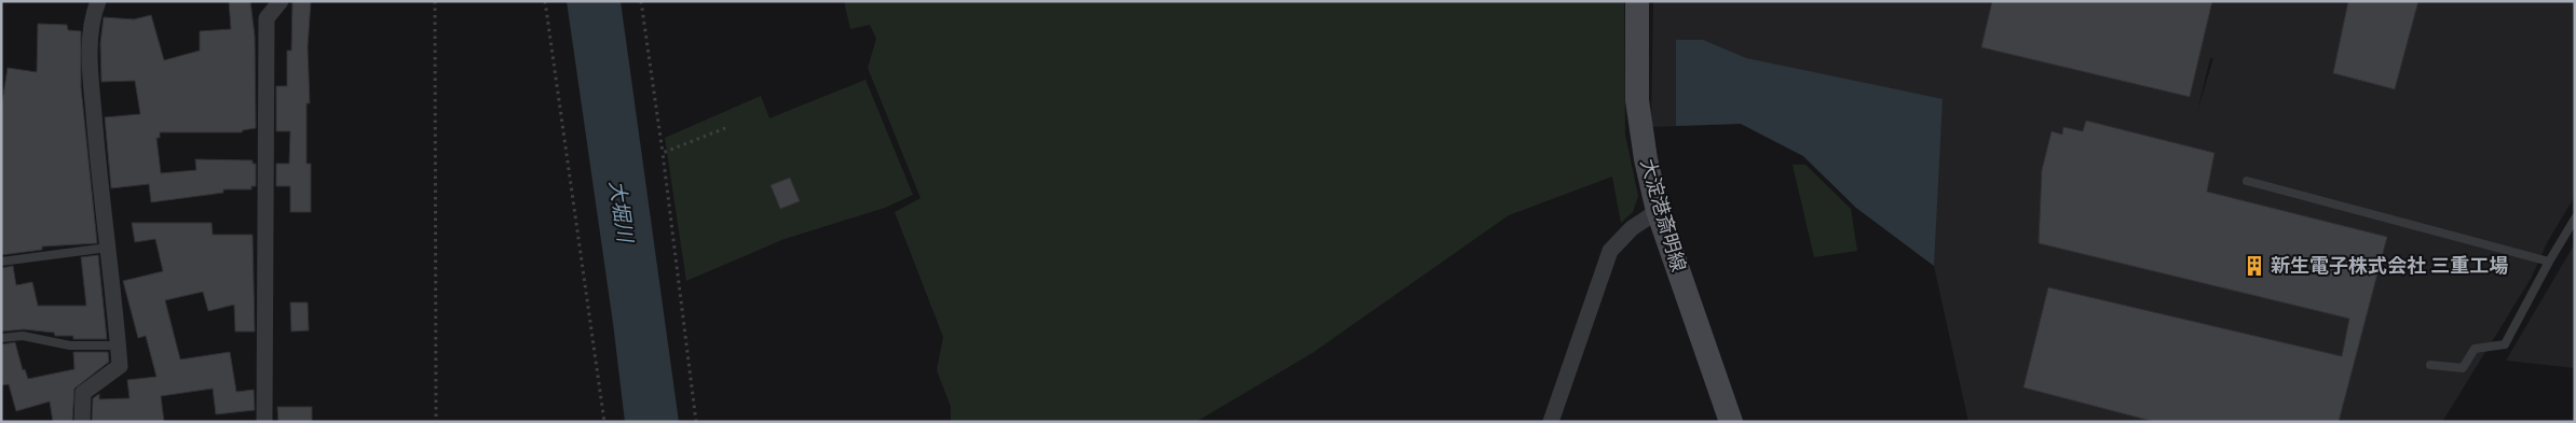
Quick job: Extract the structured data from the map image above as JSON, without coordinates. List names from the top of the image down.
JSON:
{
  "streets": {
    "main road": ["大淀港斎明線"]
  },
  "water": ["大堀川"],
  "places": {
    "building": ["新生電子株式会社 三重工場"]
  }
}
